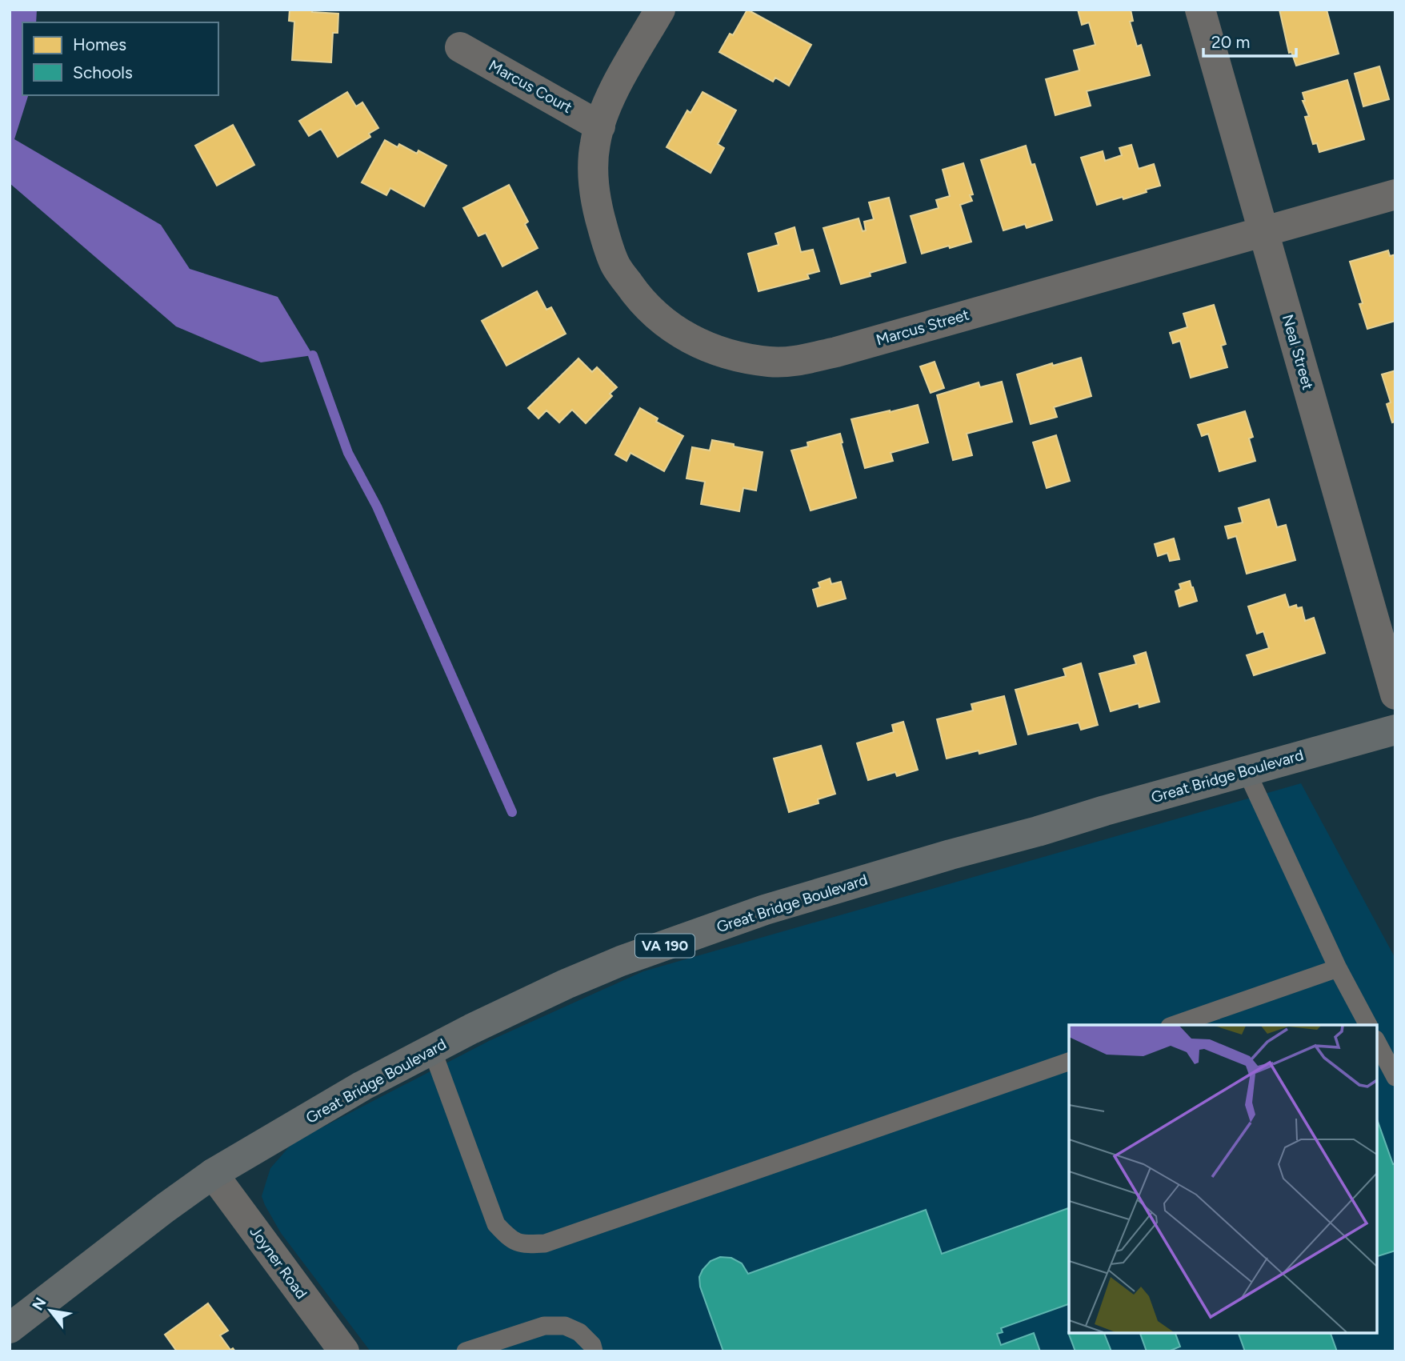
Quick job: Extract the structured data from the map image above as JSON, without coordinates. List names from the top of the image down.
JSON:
{
  "streets": {
    "main road": ["Great Bridge Boulevard", "VA 190"],
    "street": [
      "Marcus Court",
      "Marcus Street",
      "Neal Street",
      "Joyner Road"
    ]
  },
  "crossings": [
    ["Marcus Court", "Marcus Street"],
    ["Marcus Street", "Neal Street"],
    ["Great Bridge Boulevard", "Joyner Road"]
  ],
  "legend": ["Homes", "Schools"],
  "scale_bar": "20 m",
  "north": "top left"
}
